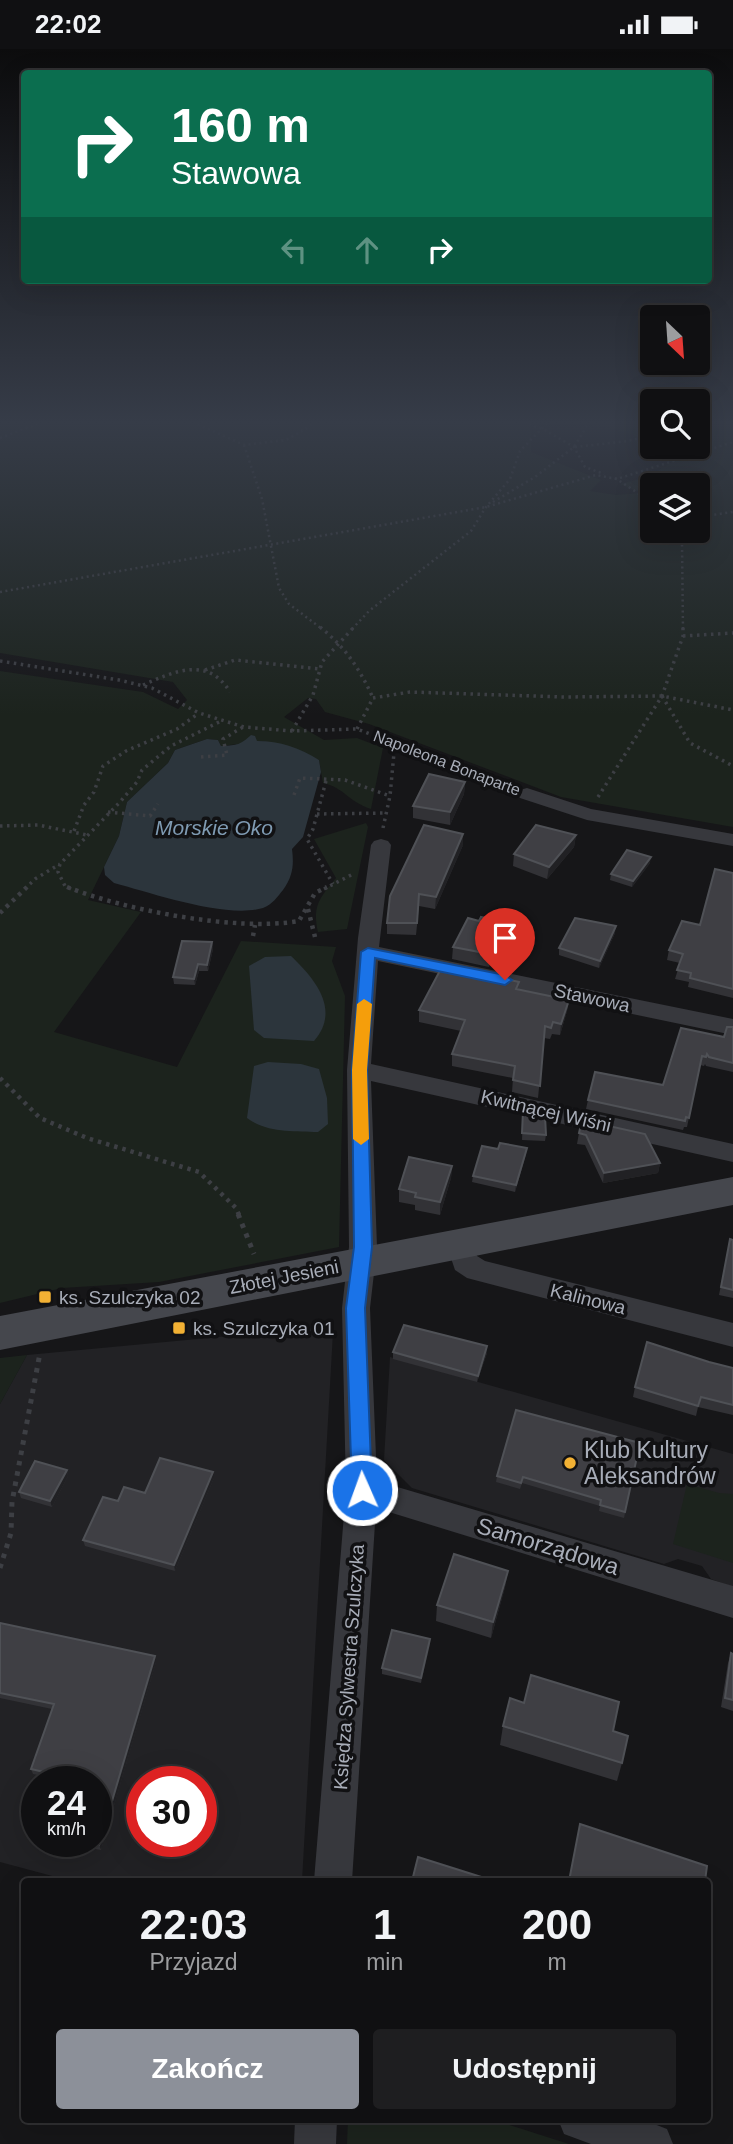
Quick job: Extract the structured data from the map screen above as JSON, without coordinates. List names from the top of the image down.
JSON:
{
  "streets": {
    "street": [
      "Napoleona Bonaparte",
      "Stawowa",
      "Kwitnącej Wiśni",
      "Złotej Jesieni",
      "Kalinowa",
      "Samorządowa",
      "Księdza Sylwestra Szulczyka"
    ]
  },
  "crossings": [
    ["Stawowa", "Księdza Sylwestra Szulczyka"],
    ["Kwitnącej Wiśni", "Księdza Sylwestra Szulczyka"],
    ["Złotej Jesieni", "Kalinowa"],
    ["Złotej Jesieni", "Księdza Sylwestra Szulczyka"],
    ["Samorządowa", "Księdza Sylwestra Szulczyka"]
  ],
  "water": ["Morskie Oko"],
  "places": {
    "transit": ["ks. Szulczyka 02", "ks. Szulczyka 01"],
    "other": ["Klub Kultury Aleksandrów"]
  },
  "north": "bottom right",
  "page": {
    "status": "22:02",
    "turn": ["160 m", "Stawowa"],
    "speed": "24 km/h",
    "limit": "30",
    "eta": [
      "22:03",
      "Przyjazd",
      "1",
      "min",
      "200",
      "m"
    ],
    "buttons": ["Zakończ", "Udostępnij"]
  }
}
